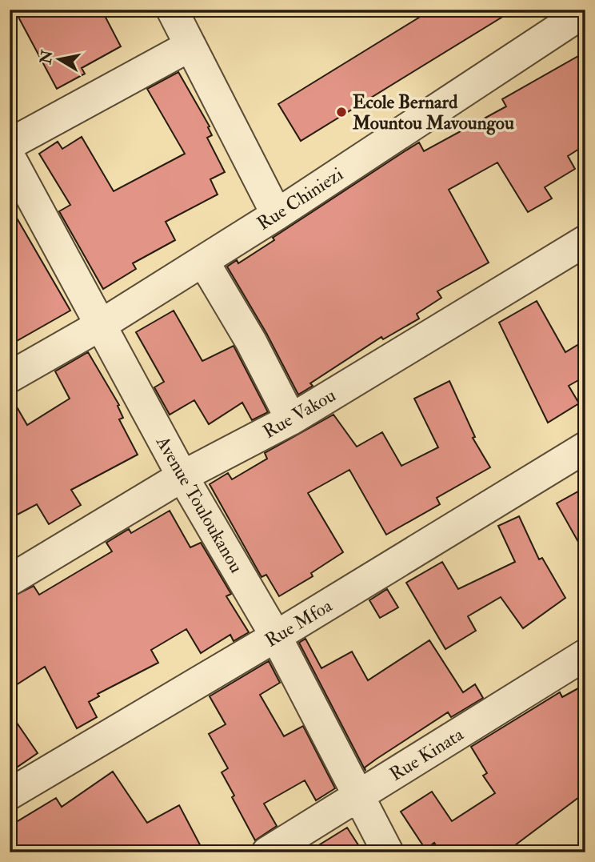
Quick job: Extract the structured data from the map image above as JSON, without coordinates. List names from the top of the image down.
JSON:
{
  "streets": {
    "street": [
      "Rue Chiniezi",
      "Rue Vakou",
      "Avenue Touloukanou",
      "Rue Mfoa",
      "Rue Kinata"
    ]
  },
  "crossings": [
    ["Rue Chiniezi", "Avenue Touloukanou"],
    ["Rue Vakou", "Avenue Touloukanou"],
    ["Avenue Touloukanou", "Rue Mfoa"],
    ["Avenue Touloukanou", "Rue Kinata"]
  ],
  "places": ["Ecole Bernard Mountou Mavoungou"],
  "north": "left"
}
